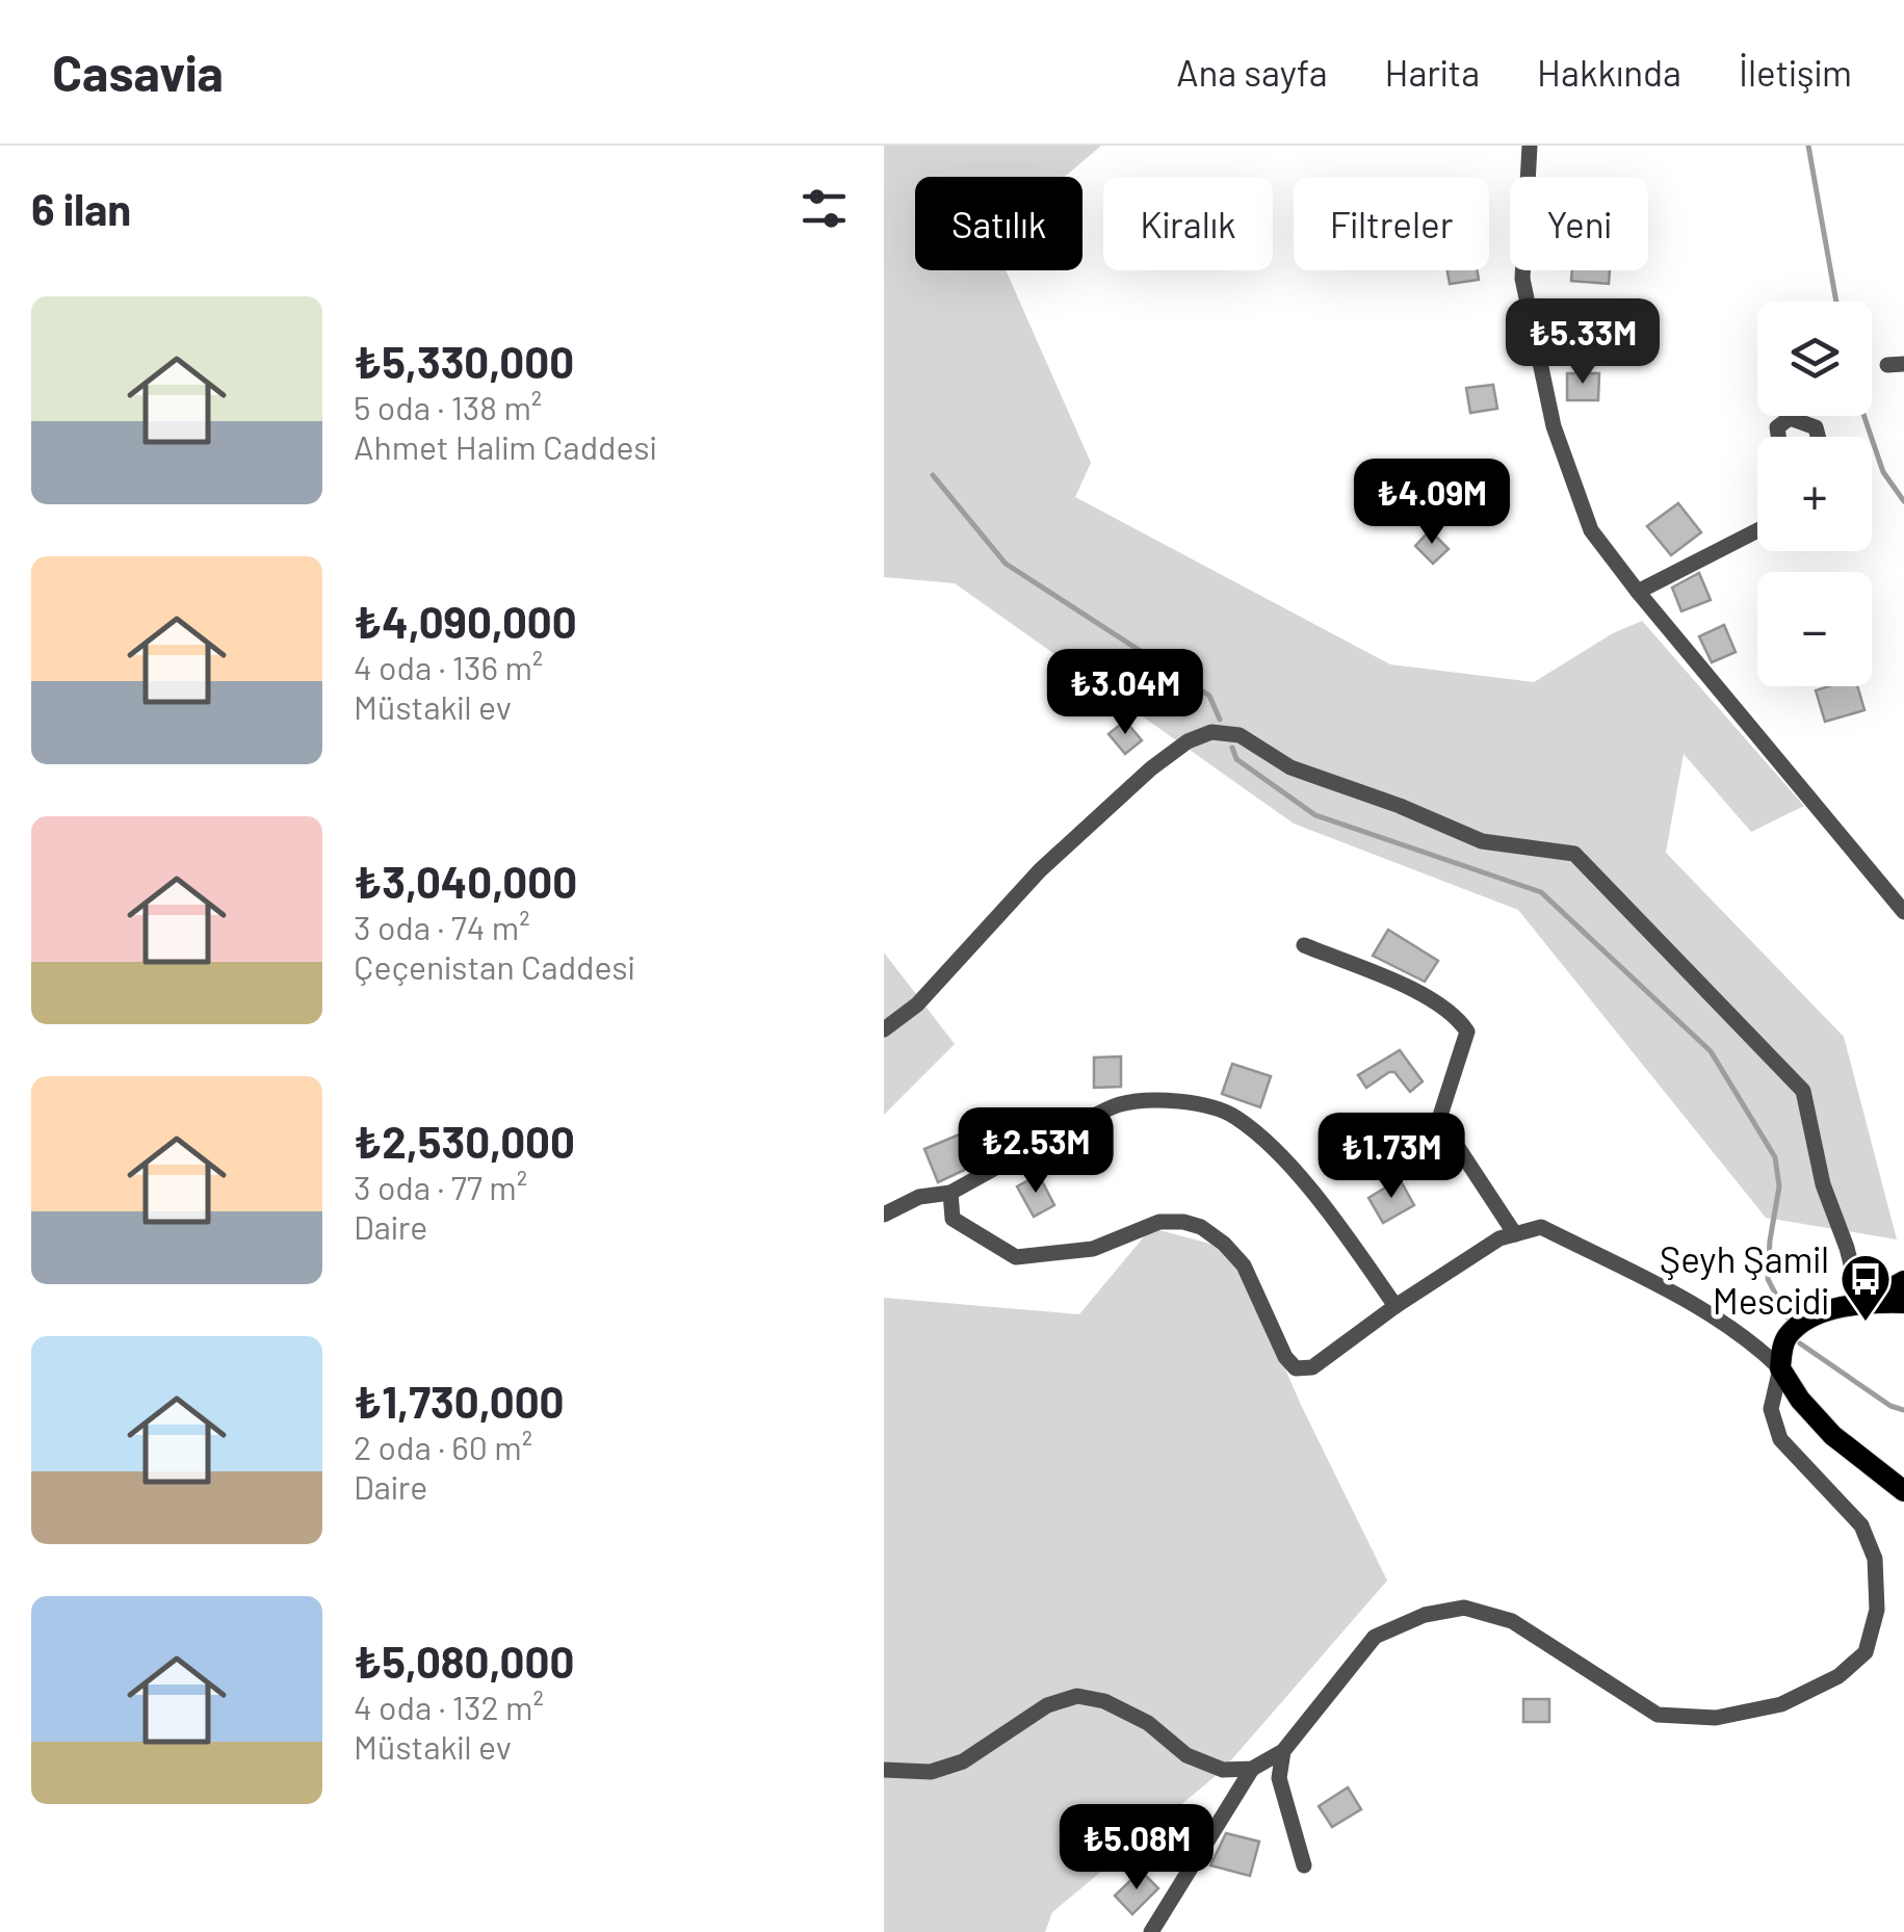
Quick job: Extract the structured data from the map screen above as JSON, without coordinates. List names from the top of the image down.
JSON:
{
  "places": {
    "bus stop": ["Şeyh Şamil Mescidi"]
  },
  "page": {
    "header": "Casavia",
    "nav": [
      "Ana sayfa",
      "Harita",
      "Hakkında",
      "İletişim"
    ],
    "heading": "6 ilan",
    "chip": [
      "Satılık",
      "Kiralık",
      "Filtreler",
      "Yeni"
    ],
    "list": [
      {
        "name": "₺5,330,000",
        "note": "5 oda · 138 m² · Ahmet Halim Caddesi"
      },
      {
        "name": "₺4,090,000",
        "note": "4 oda · 136 m² · Müstakil ev"
      },
      {
        "name": "₺3,040,000",
        "note": "3 oda · 74 m² · Çeçenistan Caddesi"
      },
      {
        "name": "₺2,530,000",
        "note": "3 oda · 77 m² · Daire"
      },
      {
        "name": "₺1,730,000",
        "note": "2 oda · 60 m² · Daire"
      },
      {
        "name": "₺5,080,000",
        "note": "4 oda · 132 m² · Müstakil ev"
      }
    ],
    "price": [
      "₺5.33M",
      "₺4.09M",
      "₺3.04M",
      "₺2.53M",
      "₺1.73M",
      "₺5.08M"
    ],
    "map_buttons": ["+", "−"]
  }
}
